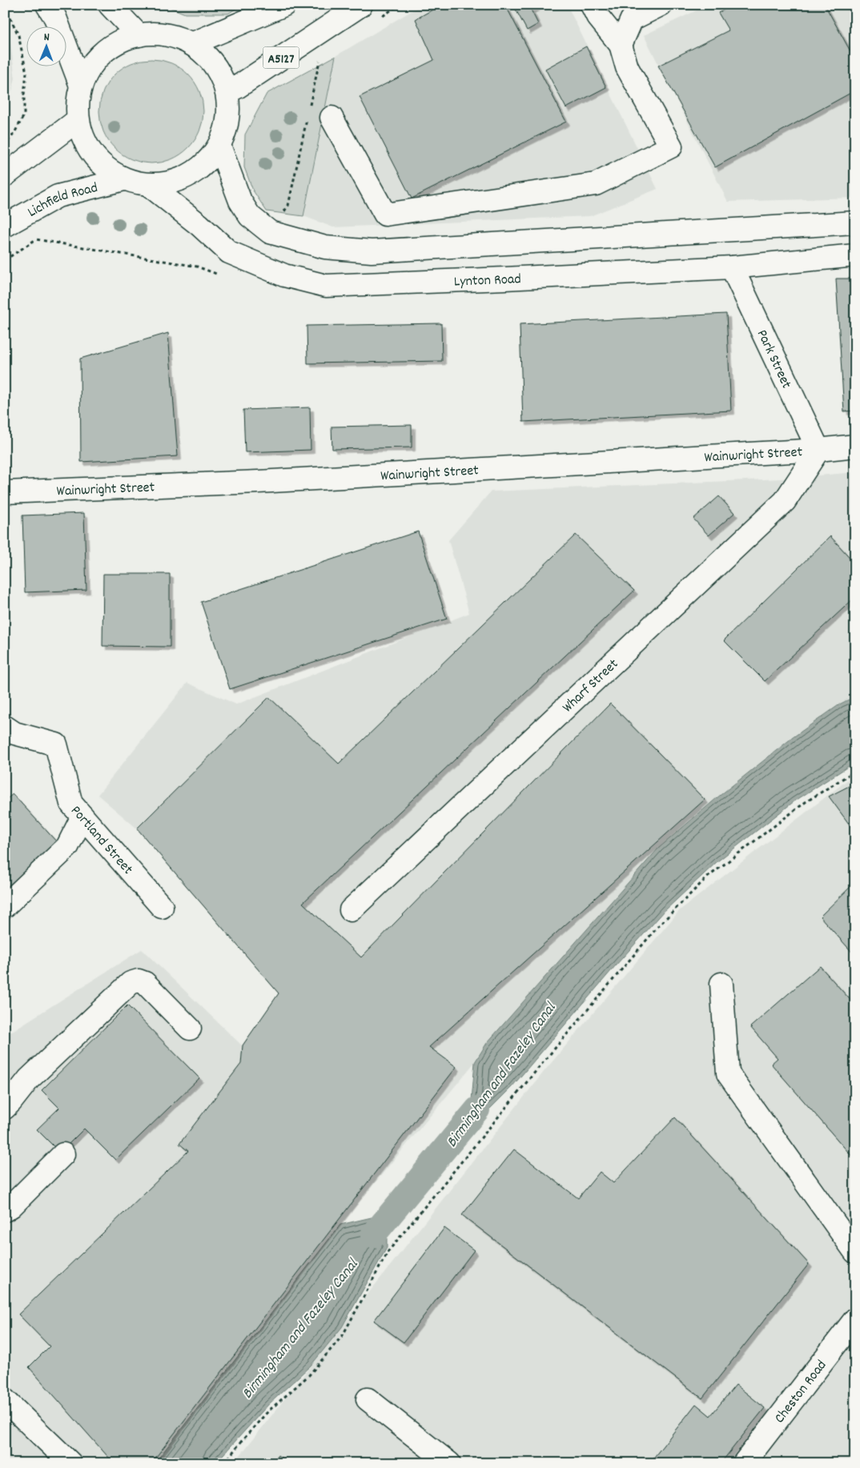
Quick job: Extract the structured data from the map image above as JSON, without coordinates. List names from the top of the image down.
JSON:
{
  "streets": {
    "main road": [
      "A5127",
      "Lichfield Road",
      "Lynton Road",
      "Park Street",
      "Wainwright Street",
      "Wharf Street",
      "Portland Street",
      "Cheston Road"
    ]
  },
  "crossings": [
    ["Lynton Road", "Park Street"],
    ["Park Street", "Wainwright Street"],
    ["Park Street", "Wharf Street"],
    ["Wainwright Street", "Wharf Street"]
  ],
  "water": ["Birmingham and Fazeley Canal"],
  "north": "top"
}
